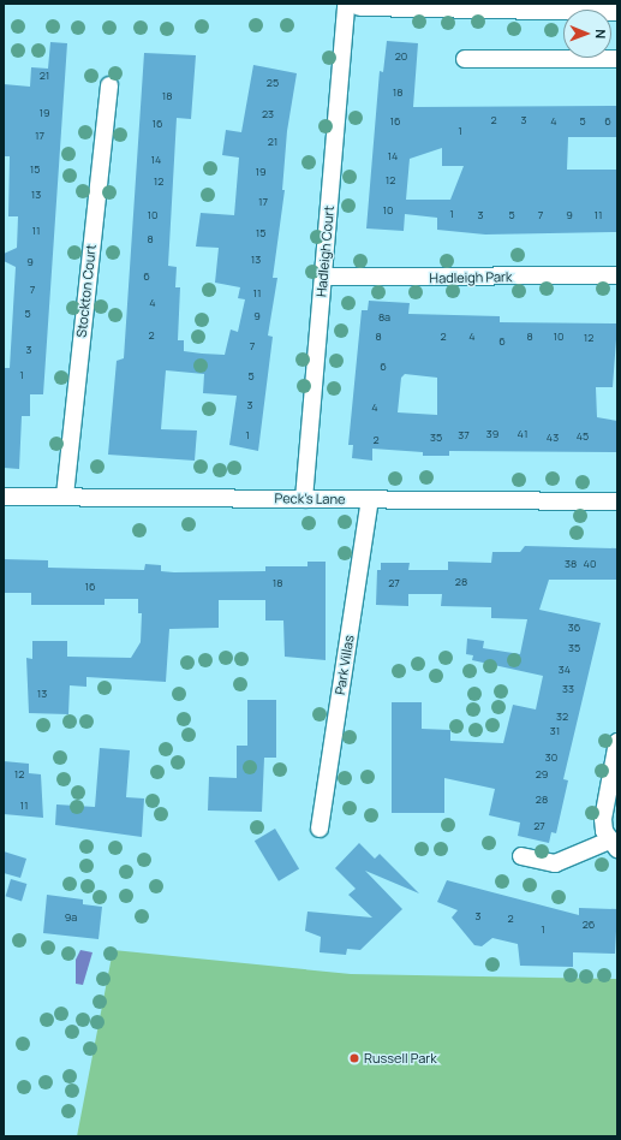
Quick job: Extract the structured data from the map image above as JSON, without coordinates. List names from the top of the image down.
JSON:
{
  "streets": {
    "street": [
      "Hadleigh Court",
      "Hadleigh Park",
      "Stockton Court",
      "Peck's Lane",
      "Park Villas"
    ]
  },
  "crossings": [
    ["Hadleigh Court", "Hadleigh Park"],
    ["Hadleigh Court", "Peck's Lane"],
    ["Stockton Court", "Peck's Lane"],
    ["Peck's Lane", "Park Villas"]
  ],
  "places": ["Russell Park"],
  "house_numbers": [
    "20",
    "21",
    "25",
    "18",
    "18",
    "19",
    "23",
    "2",
    "3",
    "16",
    "4",
    "5",
    "6",
    "16",
    "1",
    "17",
    "21",
    "14",
    "14",
    "15",
    "19",
    "12",
    "12",
    "13",
    "17",
    "10",
    "1",
    "10",
    "3",
    "5",
    "7",
    "9",
    "11",
    "11",
    "15",
    "8",
    "13",
    "9",
    "6",
    "7",
    "11",
    "4",
    "5",
    "9",
    "8a",
    "2",
    "8",
    "2",
    "4",
    "8",
    "10",
    "12",
    "6",
    "7",
    "3",
    "6",
    "1",
    "5",
    "3",
    "4",
    "39",
    "41",
    "1",
    "37",
    "45",
    "35",
    "43",
    "2",
    "38",
    "40",
    "28",
    "18",
    "27",
    "16",
    "36",
    "35",
    "34",
    "33",
    "13",
    "32",
    "31",
    "30",
    "12",
    "29",
    "28",
    "11",
    "27",
    "3",
    "9a",
    "2",
    "26",
    "1"
  ],
  "north": "right"
}
